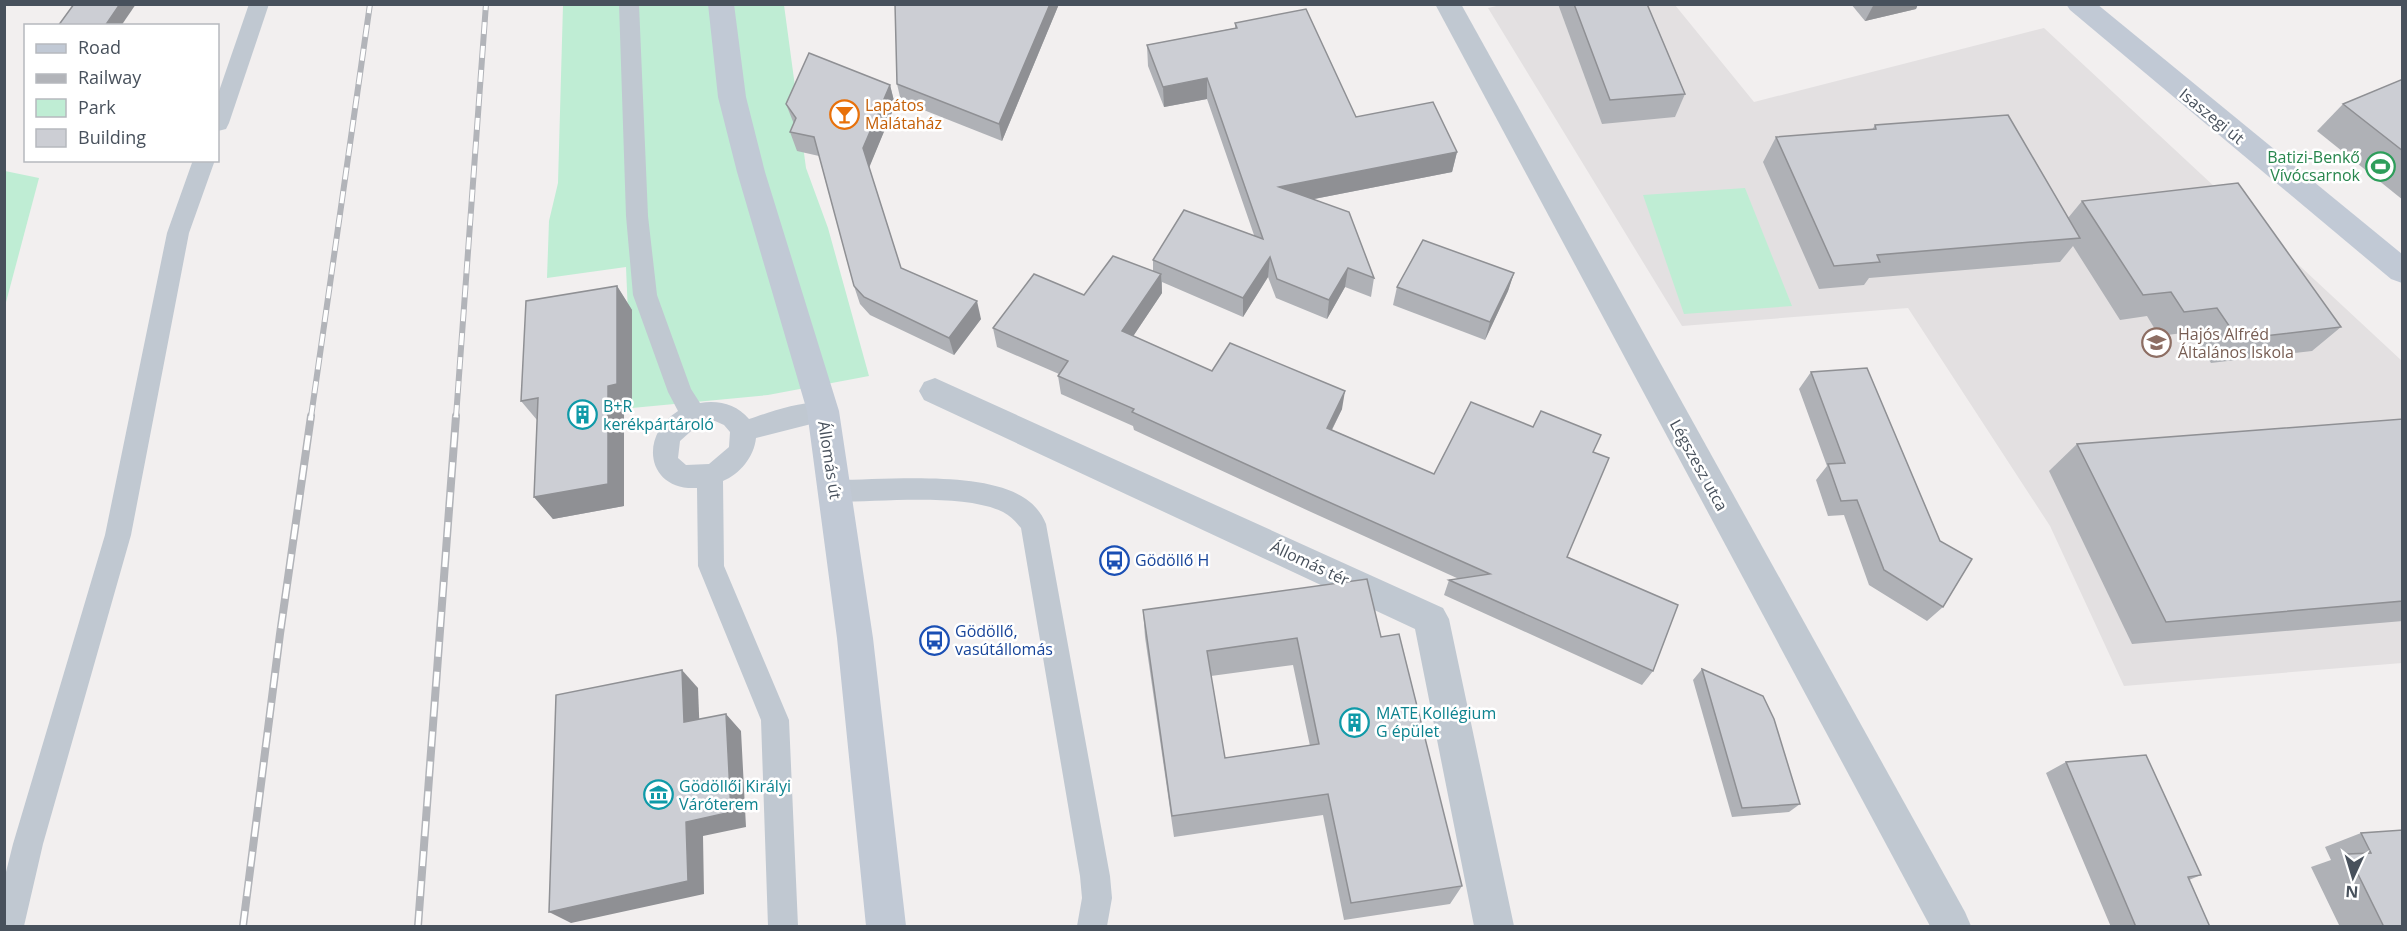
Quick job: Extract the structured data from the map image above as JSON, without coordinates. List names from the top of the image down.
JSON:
{
  "streets": {
    "main road": ["Isaszegi út", "Állomás út"],
    "street": ["Légszesz utca", "Állomás tér"]
  },
  "places": {
    "bar": ["Lapátos Malátaház"],
    "sports": ["Batizi-Benkő Vívócsarnok"],
    "school or university": ["Hajós Alfréd Általános Iskola"],
    "building": ["B+R kerékpártároló", "MATE Kollégium G épület"],
    "bus stop": ["Gödöllő H", "Gödöllő, vasútállomás"],
    "museum": ["Gödöllői Királyi Váróterem"]
  },
  "legend": [
    "Road",
    "Railway",
    "Park",
    "Building"
  ],
  "north": "bottom"
}
